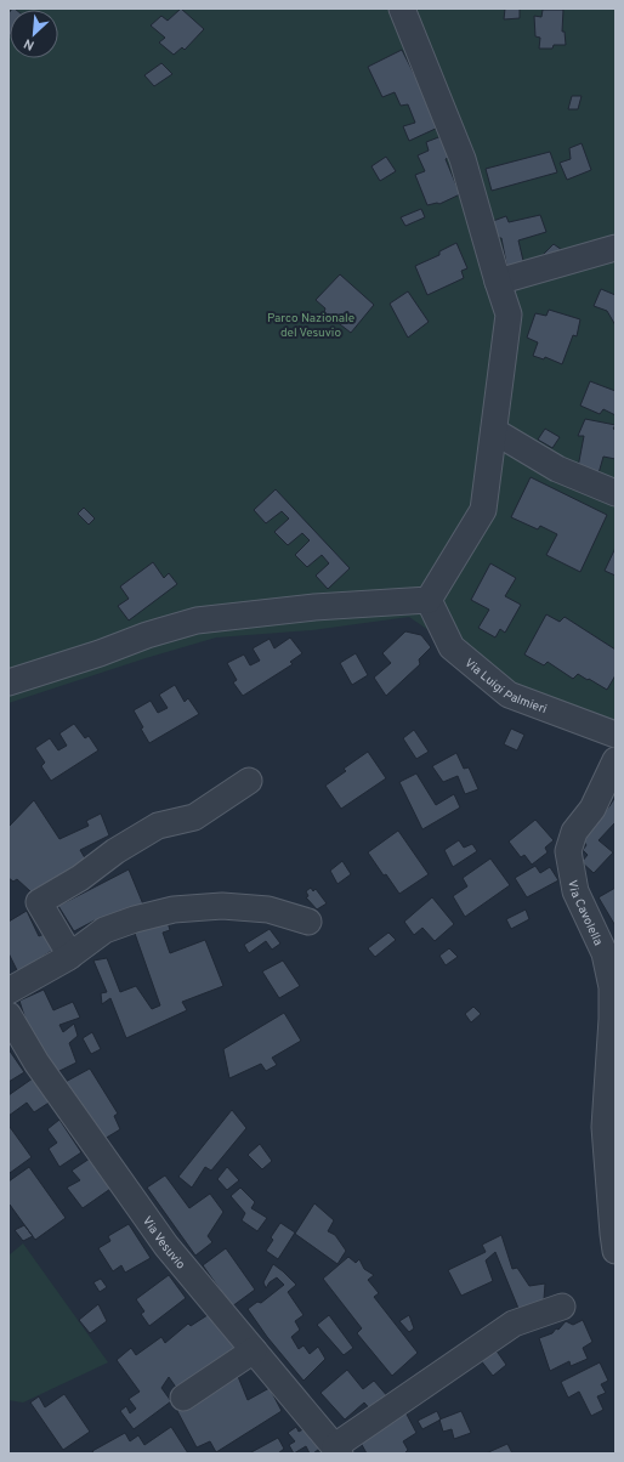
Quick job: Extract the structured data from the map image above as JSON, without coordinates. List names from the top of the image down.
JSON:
{
  "streets": {
    "street": ["Via Luigi Palmieri", "Via Cavolella", "Via Vesuvio"]
  },
  "parks": ["Parco Nazionale del Vesuvio"],
  "north": "bottom left"
}
